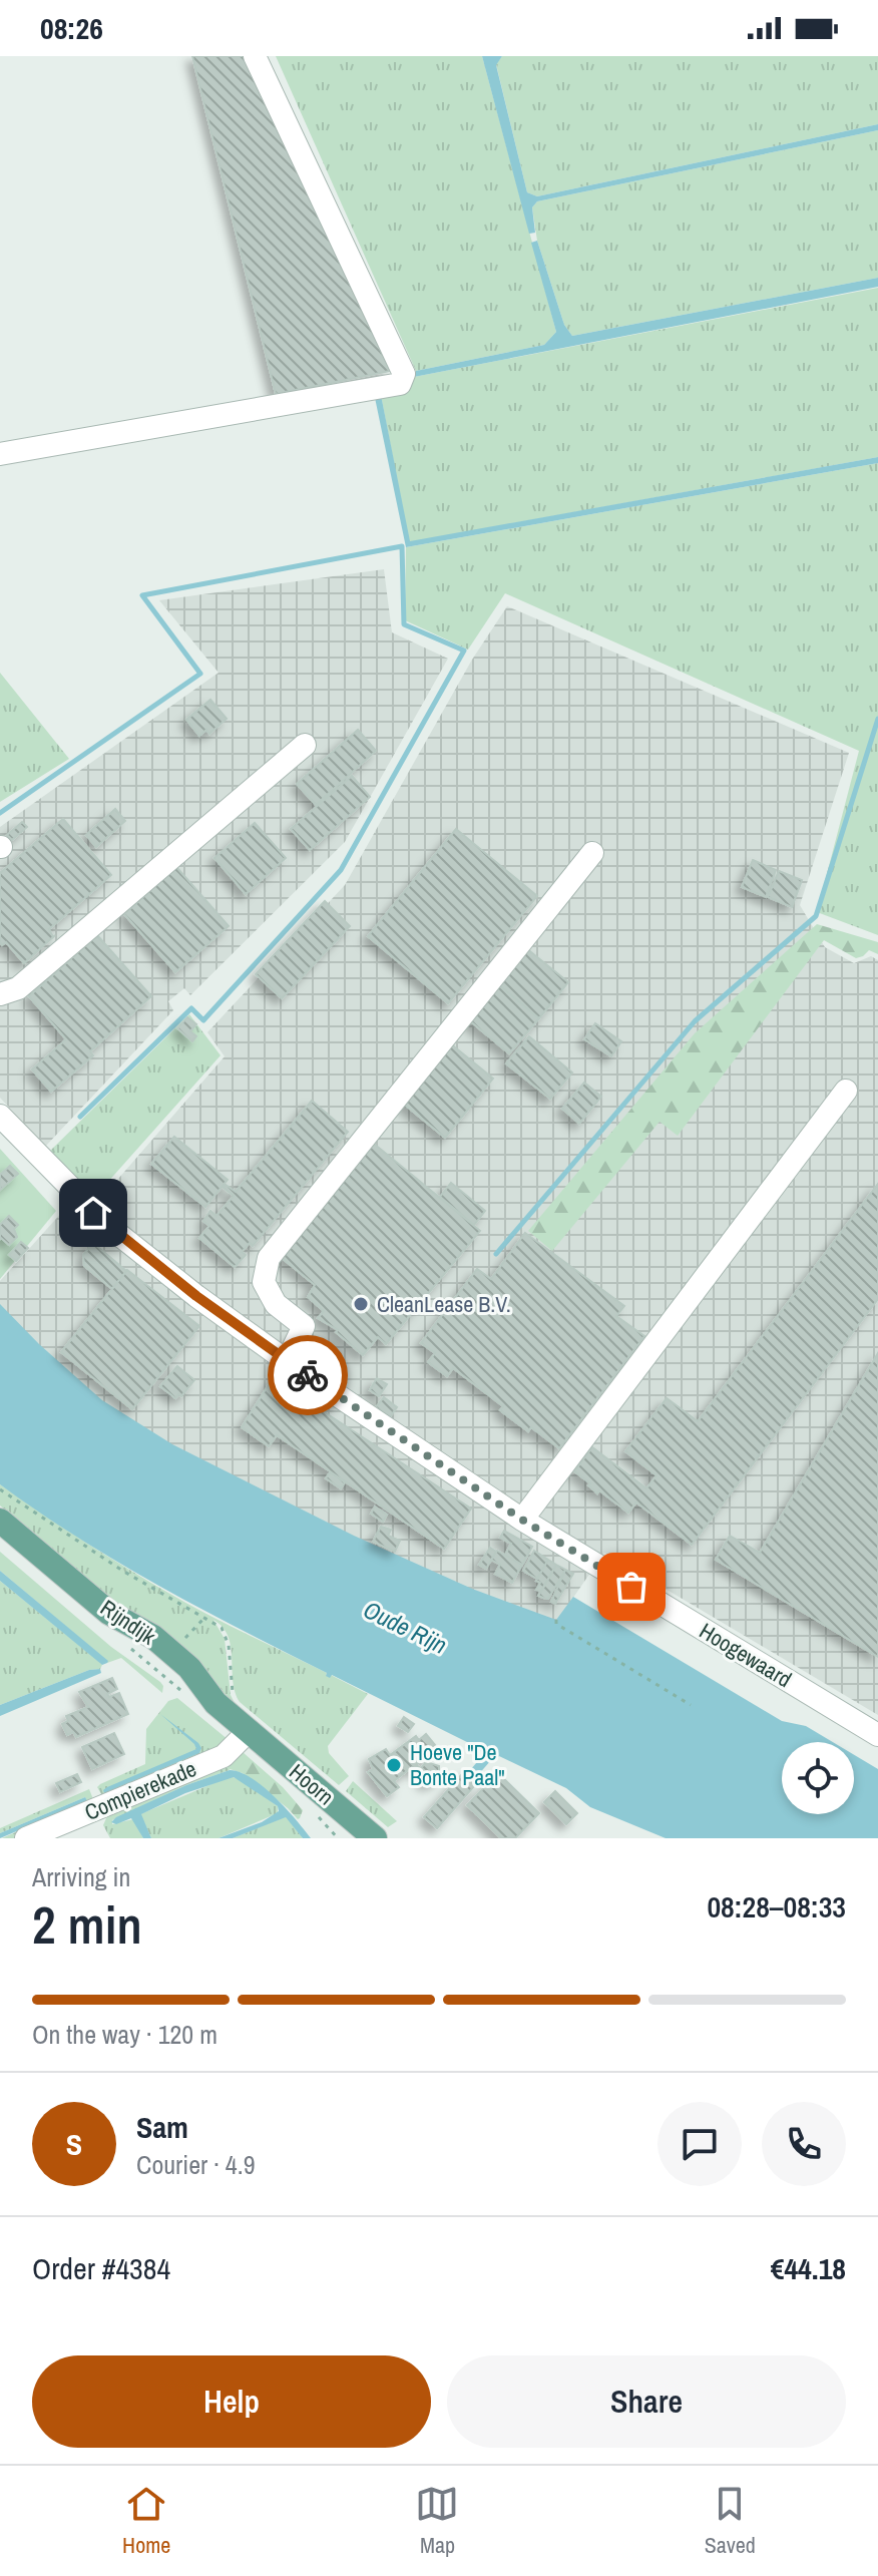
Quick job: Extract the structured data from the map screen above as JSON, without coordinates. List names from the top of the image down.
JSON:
{
  "streets": {
    "main road": ["Rijndijk", "Hoorn"],
    "street": ["Hoogewaard", "Compierekade"]
  },
  "crossings": [
    ["Rijndijk", "Hoorn"],
    ["Rijndijk", "Compierekade"],
    ["Hoorn", "Compierekade"]
  ],
  "water": ["Oude Rijn"],
  "places": ["CleanLease B.V.", "Hoeve \"De Bonte Paal\""],
  "page": {
    "status": "08:26",
    "heading": ["2 min", "Arriving in", "08:28–08:33"],
    "panel": [
      "Sam",
      "Courier · 4.9",
      "Order #4384",
      "€44.18"
    ],
    "bar": "On the way · 120 m",
    "round": "S",
    "buttons": ["Help", "Share"],
    "tabs": ["Home", "Map", "Saved"]
  }
}
